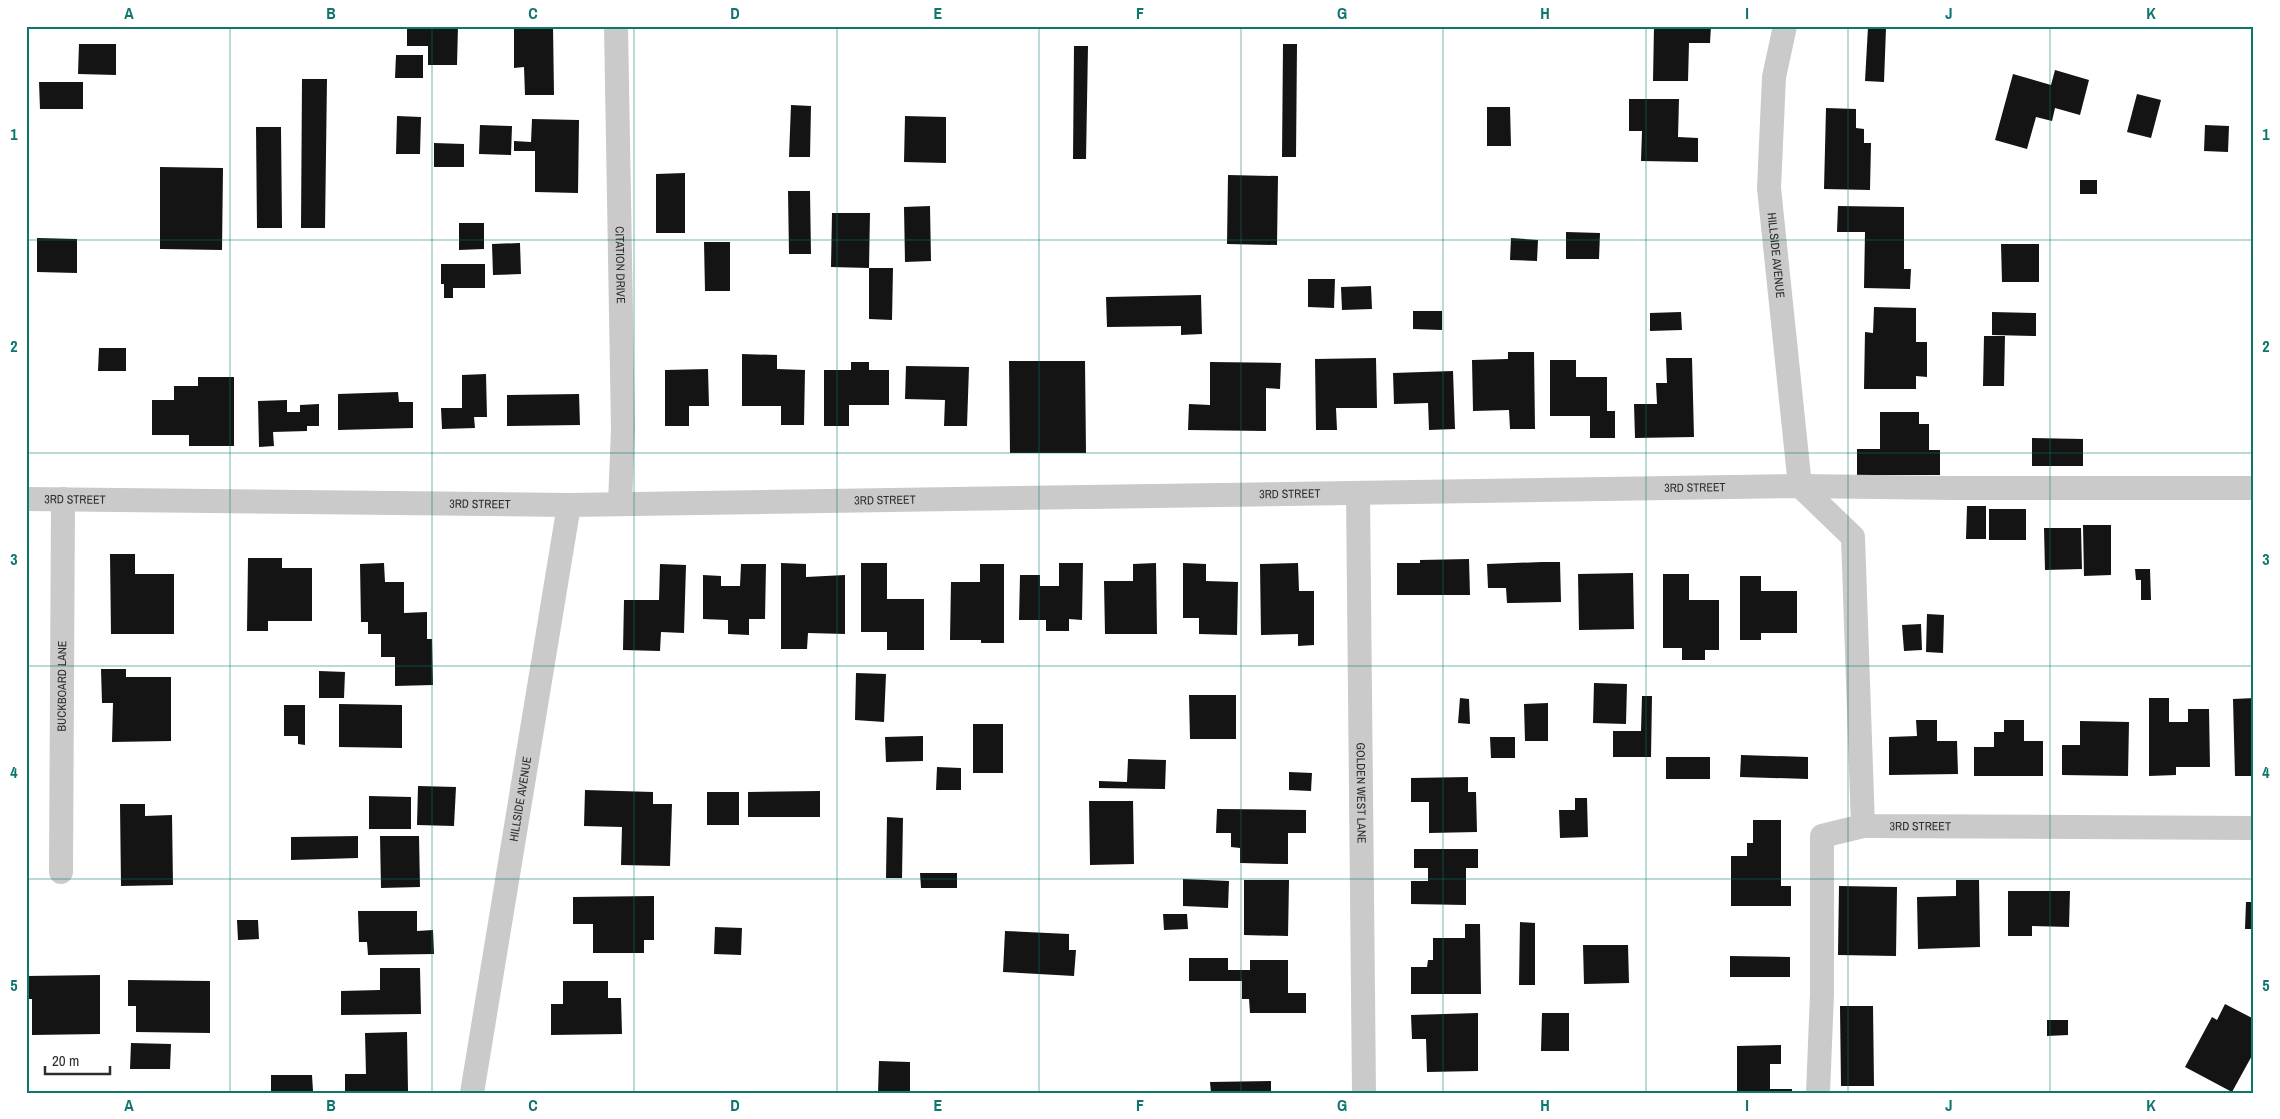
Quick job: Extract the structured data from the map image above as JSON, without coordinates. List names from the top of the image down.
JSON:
{
  "streets": {
    "street": [
      "HILLSIDE AVENUE",
      "CITATION DRIVE",
      "3RD STREET",
      "BUCKBOARD LANE",
      "GOLDEN WEST LANE"
    ]
  },
  "crossings": [
    ["HILLSIDE AVENUE", "3RD STREET"],
    ["CITATION DRIVE", "3RD STREET"],
    ["3RD STREET", "BUCKBOARD LANE"],
    ["3RD STREET", "GOLDEN WEST LANE"]
  ],
  "scale_bar": "20 m",
  "grid": {
    "columns": [
      "A",
      "B",
      "C",
      "D",
      "E",
      "F",
      "G",
      "H",
      "I",
      "J",
      "K"
    ],
    "rows": [
      "1",
      "2",
      "3",
      "4",
      "5"
    ]
  }
}
